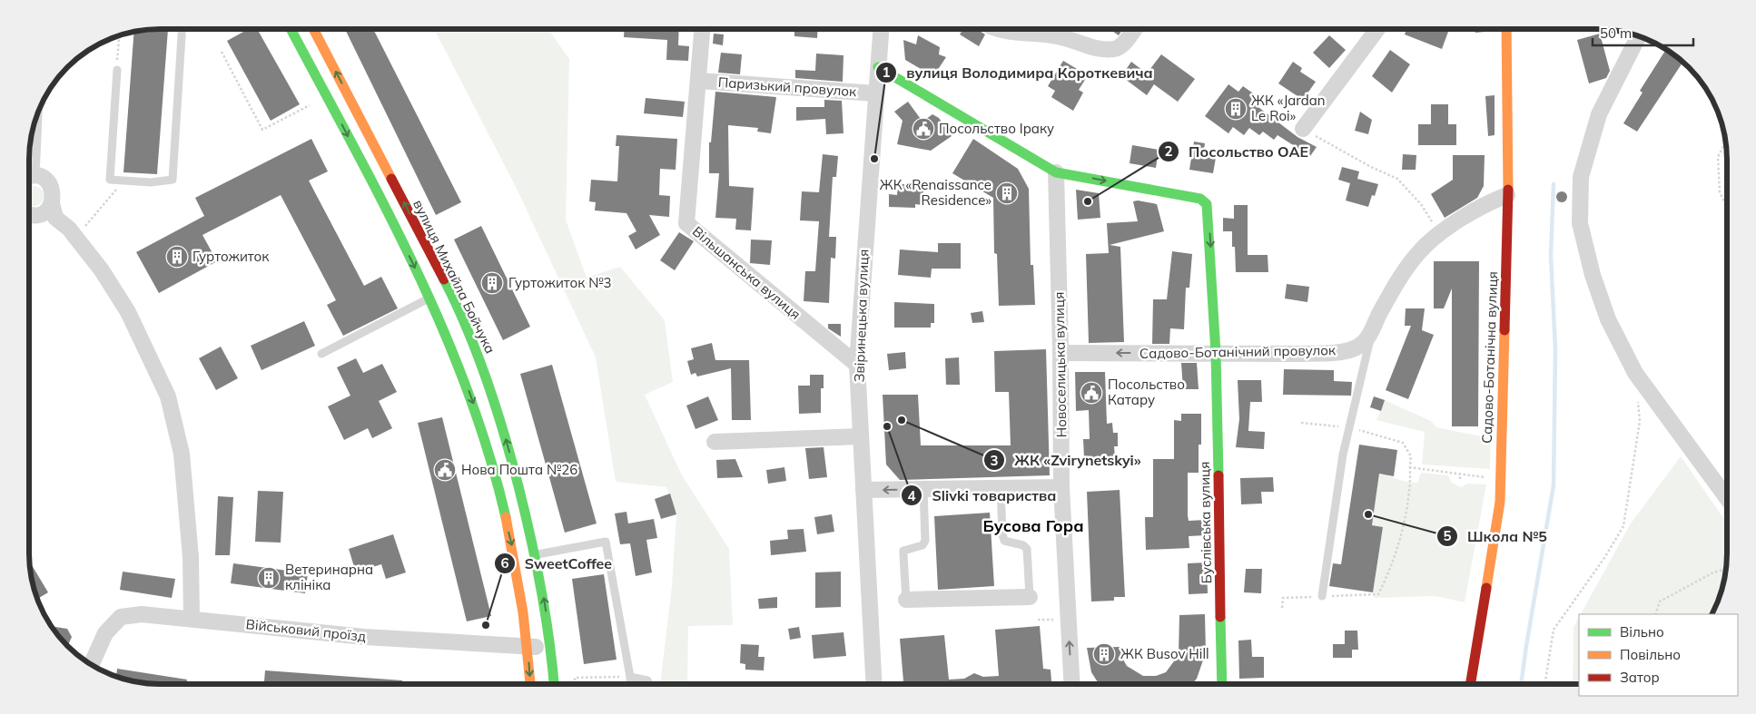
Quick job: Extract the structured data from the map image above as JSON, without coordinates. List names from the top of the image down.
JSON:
{
  "streets": {
    "street": [
      "Паризький провулок",
      "Вільшанська вулиця",
      "вулиця Михайла Бойчука",
      "Звіринецька вулиця",
      "Садово-Ботанічний провулок",
      "Садово-Ботанічна вулиця",
      "Новоселицька вулиця",
      "Буслівська вулиця",
      "Військовий проїзд"
    ]
  },
  "crossings": [
    ["Паризький провулок", "Вільшанська вулиця"],
    ["Паризький провулок", "Звіринецька вулиця"],
    ["Вільшанська вулиця", "Звіринецька вулиця"],
    ["вулиця Михайла Бойчука", "Військовий проїзд"],
    ["Садово-Ботанічний провулок", "Новоселицька вулиця"],
    ["Садово-Ботанічний провулок", "Буслівська вулиця"],
    ["Новоселицька вулиця", "Буслівська вулиця"]
  ],
  "one_way": ["Садово-Ботанічний провулок", "Новоселицька вулиця"],
  "districts": ["Бусова Гора"],
  "places": {
    "building": [
      "ЖК «Jardan Le Roi»",
      "ЖК «Renaissance Residence»",
      "Гуртожиток",
      "Гуртожиток №3",
      "Ветеринарна клініка",
      "ЖК Busov Hill"
    ],
    "public building": ["Посольство Іраку", "Посольство Катару", "Нова Пошта №26"],
    "other": [
      "вулиця Володимира Короткевича",
      "Посольство ОАЕ",
      "ЖК «Zvirynetskyi»",
      "Slivki товариства",
      "Школа №5",
      "SweetCoffee"
    ]
  },
  "legend": ["Вільно", "Повільно", "Затор"],
  "scale_bar": "50 m"
}
